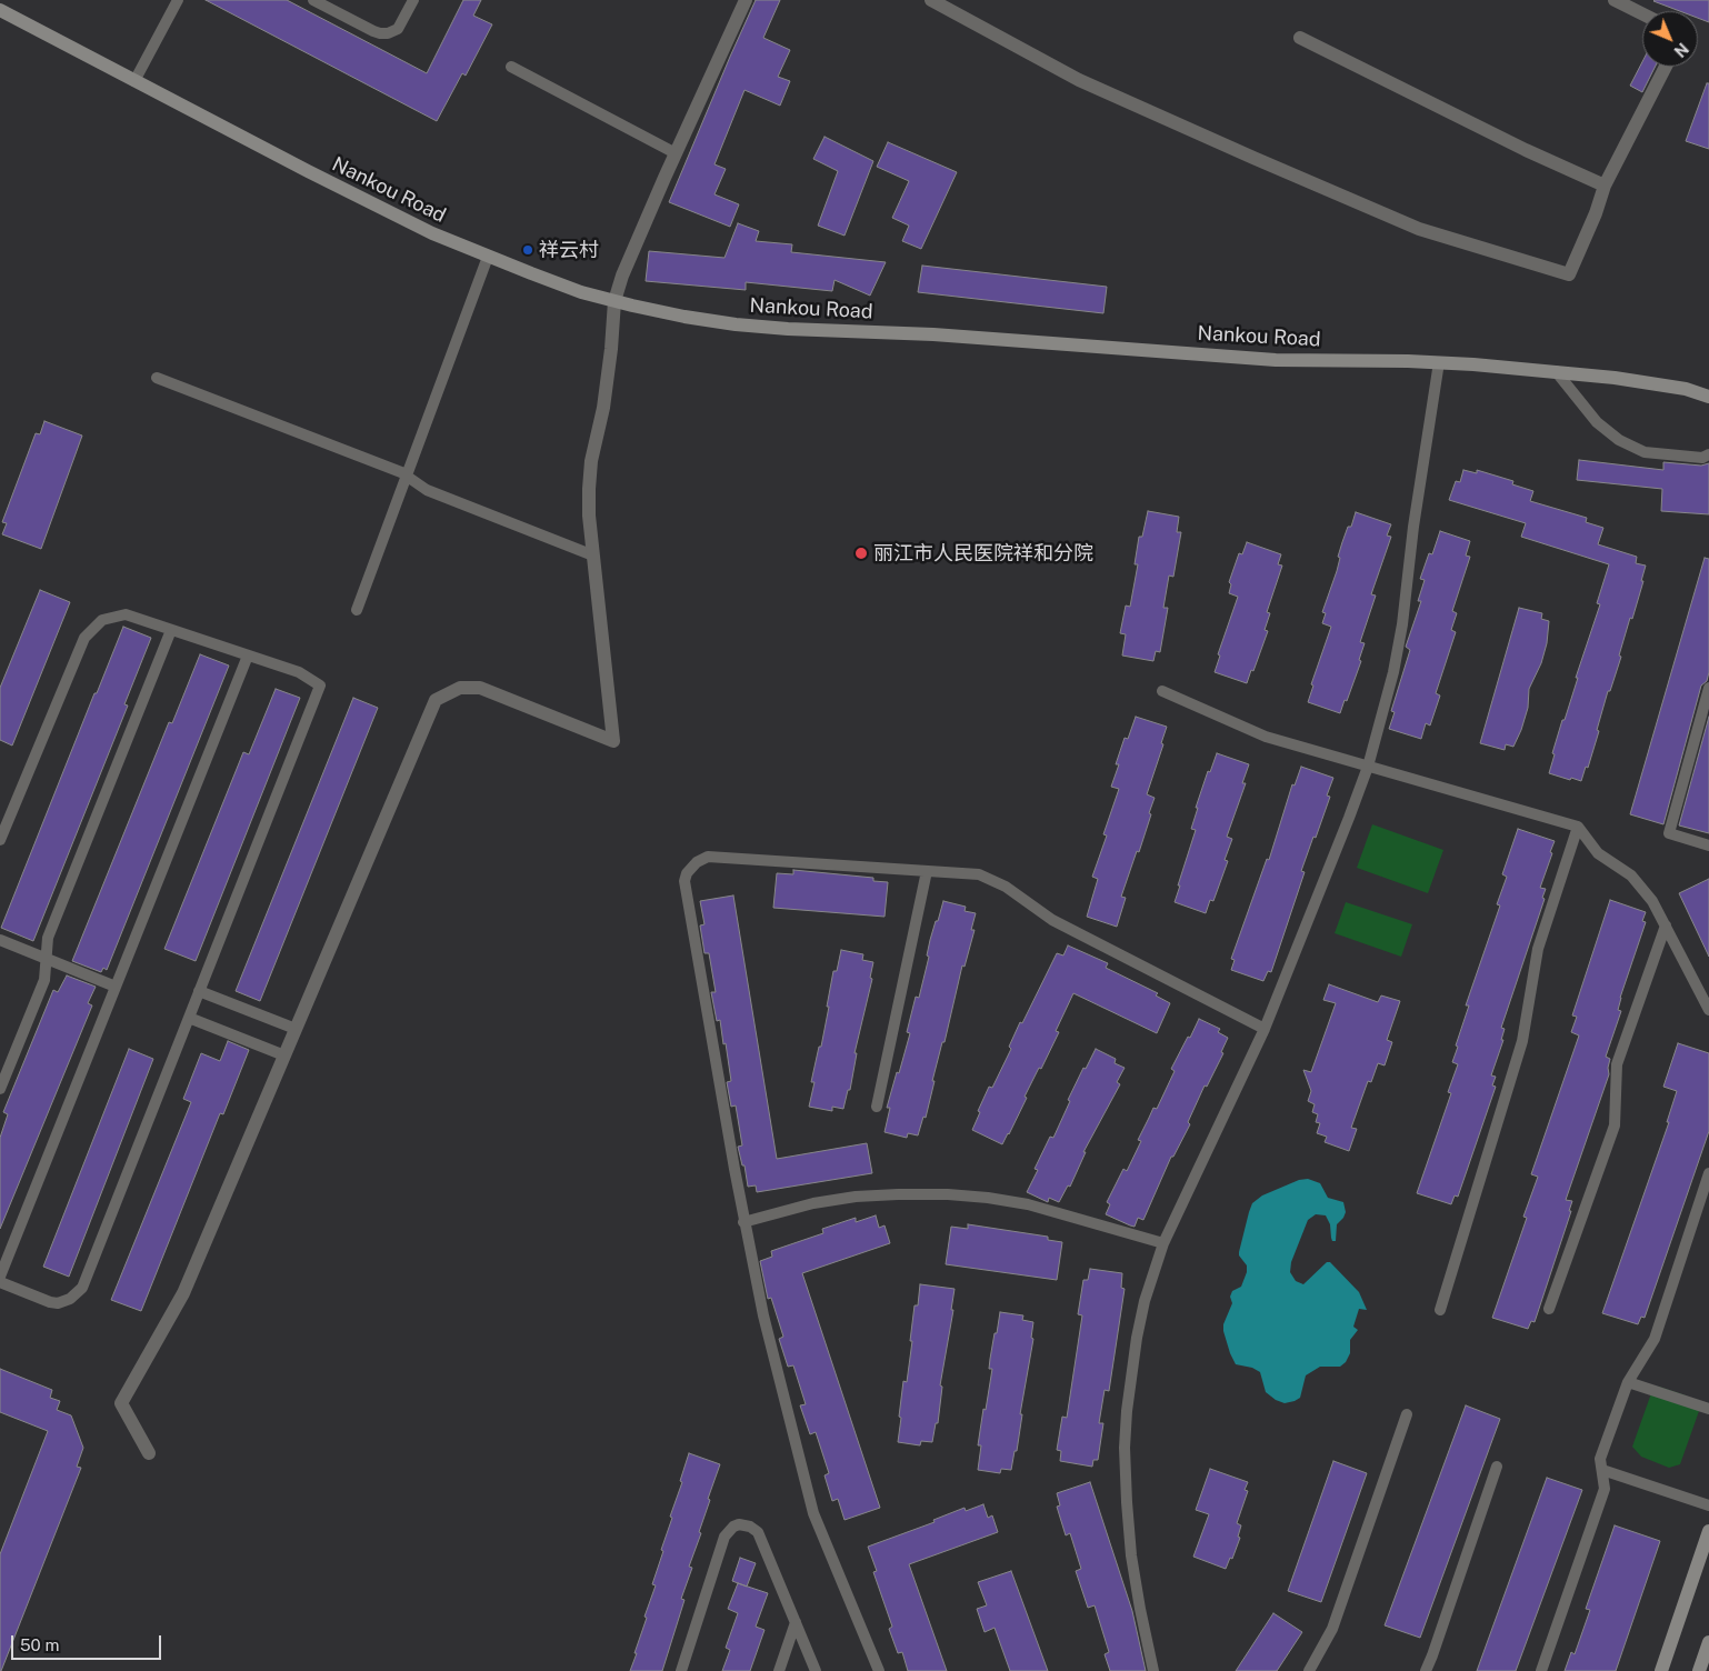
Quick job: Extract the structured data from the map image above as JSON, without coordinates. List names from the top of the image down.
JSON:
{
  "streets": {
    "main road": ["Nankou Road"]
  },
  "places": ["祥云村", "丽江市人民医院祥和分院"],
  "scale_bar": "50 m",
  "north": "bottom right"
}
